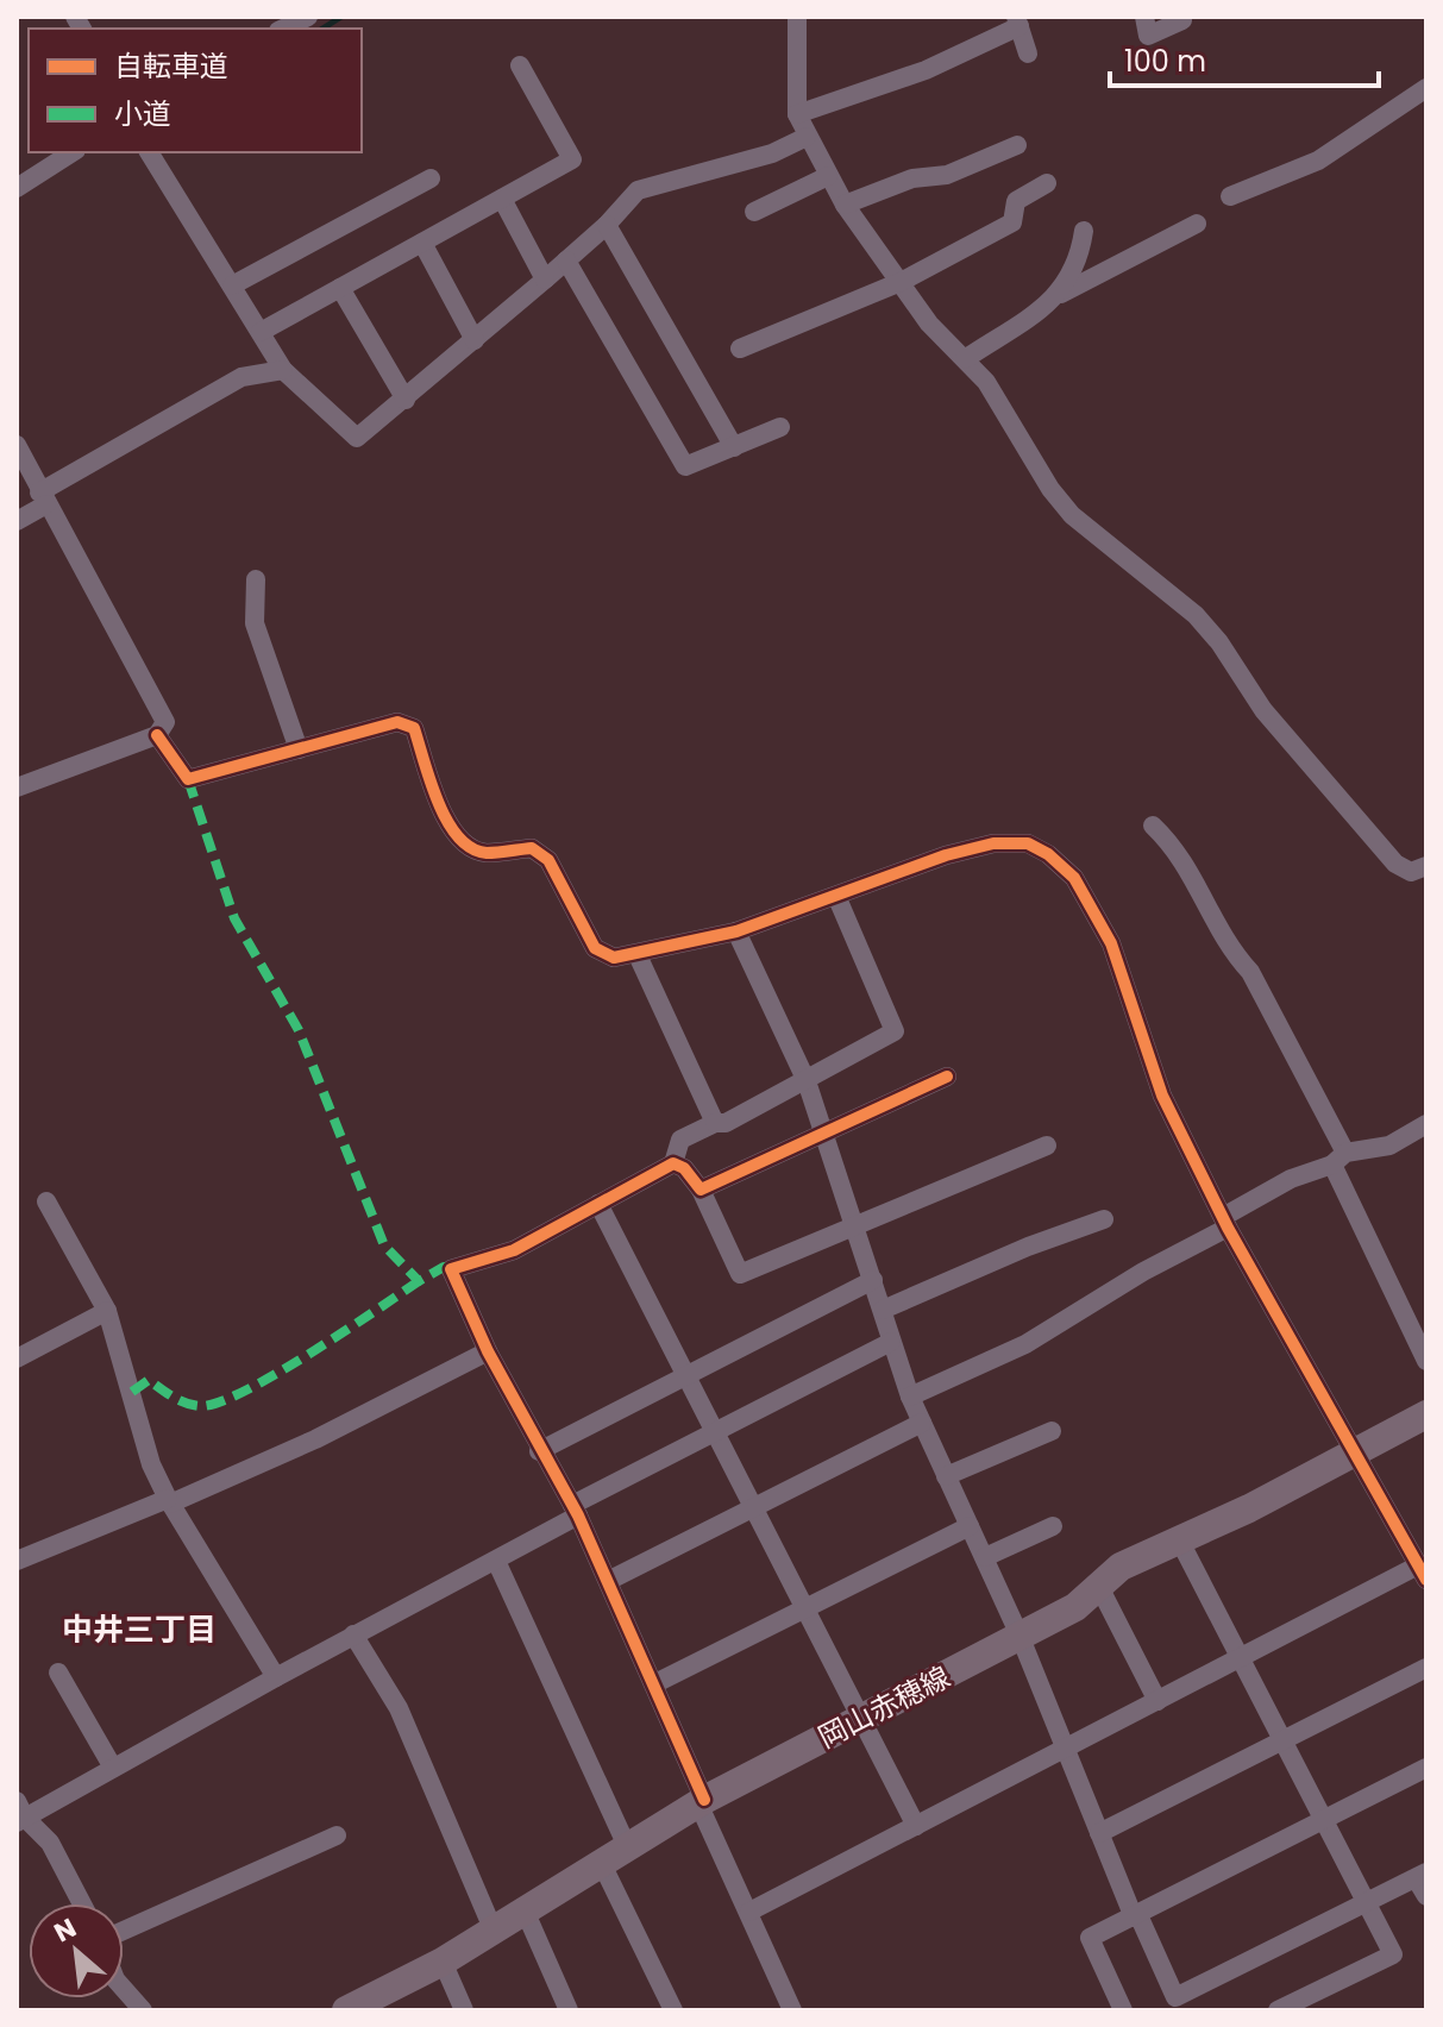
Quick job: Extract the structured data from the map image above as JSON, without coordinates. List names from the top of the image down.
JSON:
{
  "streets": {
    "main road": ["岡山赤穂線"]
  },
  "districts": ["中井三丁目"],
  "legend": ["自転車道", "小道"],
  "scale_bar": "100 m",
  "north": "top left"
}
